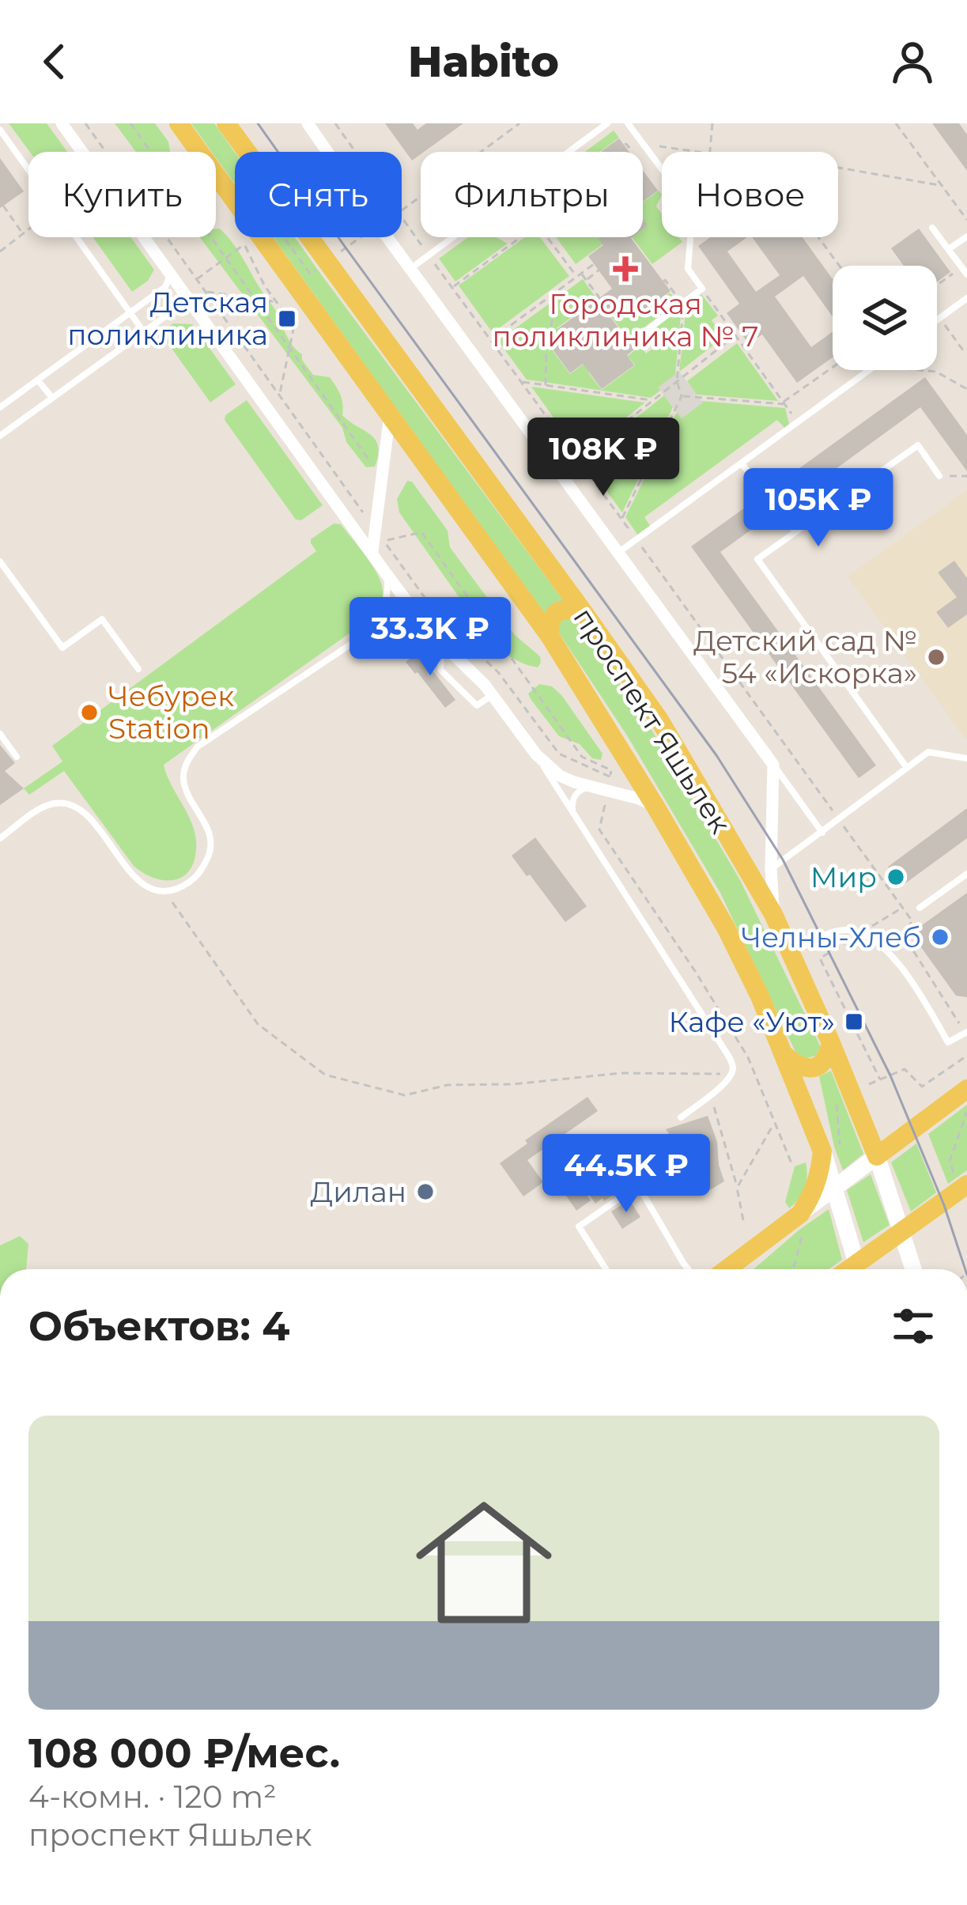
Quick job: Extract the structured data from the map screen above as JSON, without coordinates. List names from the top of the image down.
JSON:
{
  "streets": {
    "main road": ["проспект Яшьлек"]
  },
  "places": {
    "health": ["Городская поликлиника № 7"],
    "transit": ["Детская поликлиника", "Кафе «Уют»"],
    "other": [
      "Детский сад № 54 «Искорка»",
      "Чебурек Station",
      "Мир",
      "Челны-Хлеб",
      "Дилан"
    ]
  },
  "page": {
    "header": "Habito",
    "chip": [
      "Купить",
      "Снять",
      "Фильтры",
      "Новое"
    ],
    "price": [
      "108K ₽",
      "105K ₽",
      "33.3K ₽",
      "44.5K ₽"
    ],
    "heading": "Объектов: 4",
    "list": [
      {
        "name": "108 000 ₽/мес.",
        "note": "4-комн. · 120 m² · проспект Яшьлек"
      }
    ]
  }
}
